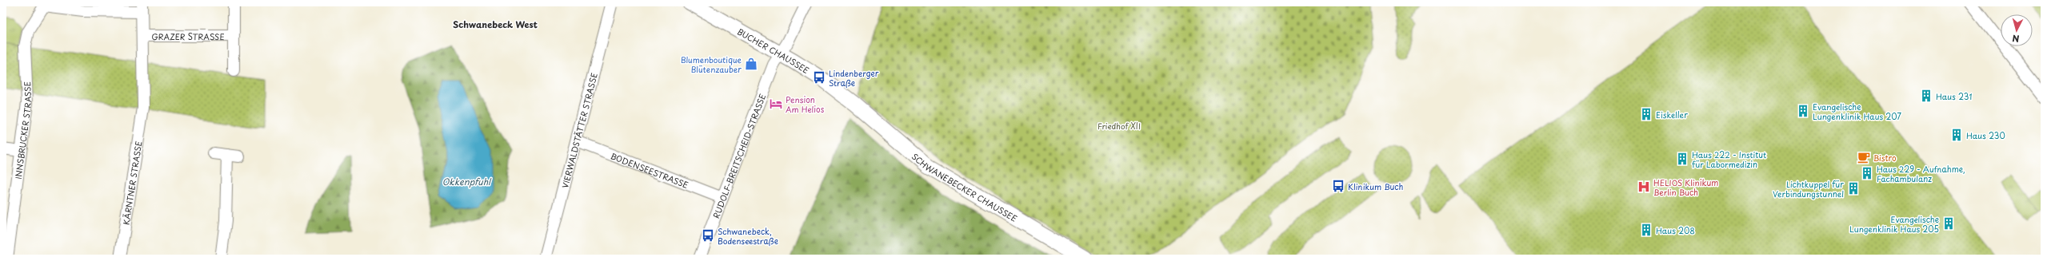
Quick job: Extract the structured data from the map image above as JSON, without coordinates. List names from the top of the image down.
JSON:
{
  "streets": {
    "main road": ["BUCHER CHAUSSEE", "SCHWANEBECKER CHAUSSEE"],
    "street": [
      "GRAZER STRASSE",
      "INNSBRUCKER STRASSE",
      "VIERWALDSTÄTTER STRASSE",
      "RUDOLF-BREITSCHEID-STRASSE",
      "BODENSEESTRASSE",
      "KÄRNTNER STRASSE"
    ]
  },
  "crossings": [
    ["GRAZER STRASSE", "KÄRNTNER STRASSE"],
    ["BUCHER CHAUSSEE", "RUDOLF-BREITSCHEID-STRASSE"],
    ["BUCHER CHAUSSEE", "SCHWANEBECKER CHAUSSEE"],
    ["VIERWALDSTÄTTER STRASSE", "BODENSEESTRASSE"],
    ["RUDOLF-BREITSCHEID-STRASSE", "BODENSEESTRASSE"]
  ],
  "districts": ["Schwanebeck West"],
  "water": ["Okkenpfuhl"],
  "parks": ["Friedhof XII"],
  "places": {
    "shop": ["Blumenboutique Blütenzauber"],
    "bus stop": ["Lindenberger Straße", "Klinikum Buch", "Schwanebeck, Bodenseestraße"],
    "building": [
      "Haus 231",
      "Evangelische Lungenklinik Haus 207",
      "Eiskeller",
      "Haus 230",
      "Haus 222 - Institut für Labormedizin",
      "Haus 229 - Aufnahme, Fachambulanz",
      "Lichtkuppel für Verbindungstunnel",
      "Evangelische Lungenklinik Haus 205",
      "Haus 208"
    ],
    "hotel": ["Pension Am Helios"],
    "cafe": ["Bistro"],
    "hospital": ["HELIOS Klinikum Berlin Buch"]
  },
  "north": "bottom"
}
